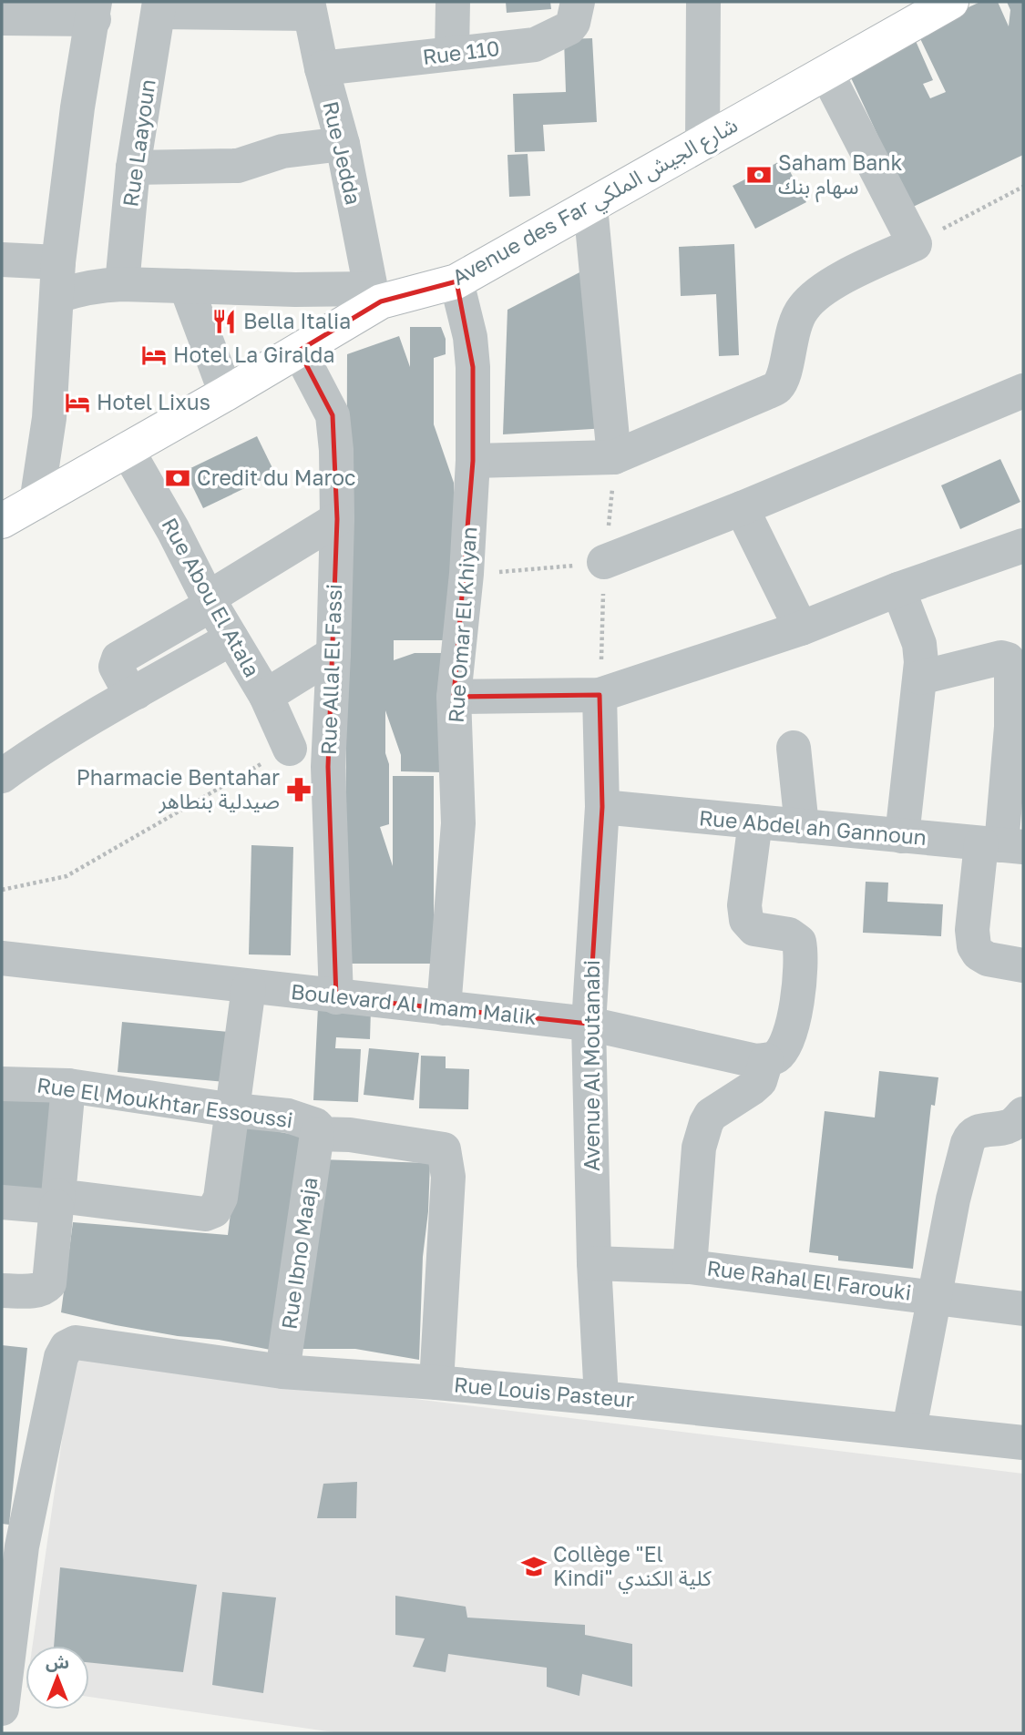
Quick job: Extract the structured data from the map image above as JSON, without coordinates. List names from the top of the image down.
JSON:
{
  "streets": {
    "main road": ["Avenue des Far شارع الجيش الملكي"],
    "street": [
      "Rue 110",
      "Rue Laayoun",
      "Rue Jedda",
      "Rue Abou El Atala",
      "Rue Omar El Khiyan",
      "Rue Allal El Fassi",
      "Rue Abdel ah Gannoun",
      "Boulevard Al Imam Malik",
      "Avenue Al Moutanabi",
      "Rue El Moukhtar Essoussi",
      "Rue Ibno Maaja",
      "Rue Rahal El Farouki",
      "Rue Louis Pasteur"
    ]
  },
  "crossings": [
    ["Rue 110", "Rue Jedda"],
    ["Rue Jedda", "Avenue des Far شارع الجيش الملكي"],
    ["Avenue des Far شارع الجيش الملكي", "Rue Abou El Atala"],
    ["Avenue des Far شارع الجيش الملكي", "Rue Omar El Khiyan"],
    ["Avenue des Far شارع الجيش الملكي", "Rue Allal El Fassi"],
    ["Rue Omar El Khiyan", "Boulevard Al Imam Malik"],
    ["Rue Allal El Fassi", "Boulevard Al Imam Malik"],
    ["Rue Abdel ah Gannoun", "Avenue Al Moutanabi"],
    ["Boulevard Al Imam Malik", "Avenue Al Moutanabi"],
    ["Avenue Al Moutanabi", "Rue Rahal El Farouki"],
    ["Avenue Al Moutanabi", "Rue Louis Pasteur"],
    ["Rue El Moukhtar Essoussi", "Rue Ibno Maaja"],
    ["Rue El Moukhtar Essoussi", "Rue Louis Pasteur"],
    ["Rue Ibno Maaja", "Rue Louis Pasteur"]
  ],
  "places": {
    "bank": ["Saham Bank سهام بنك", "Credit du Maroc"],
    "restaurant": ["Bella Italia"],
    "hotel": ["Hotel La Giralda", "Hotel Lixus"],
    "pharmacy": ["Pharmacie Bentahar صيدلية بنطاهر"],
    "school or university": ["Collège \"El Kindi\" كلية الكندي"]
  },
  "north": "top"
}
